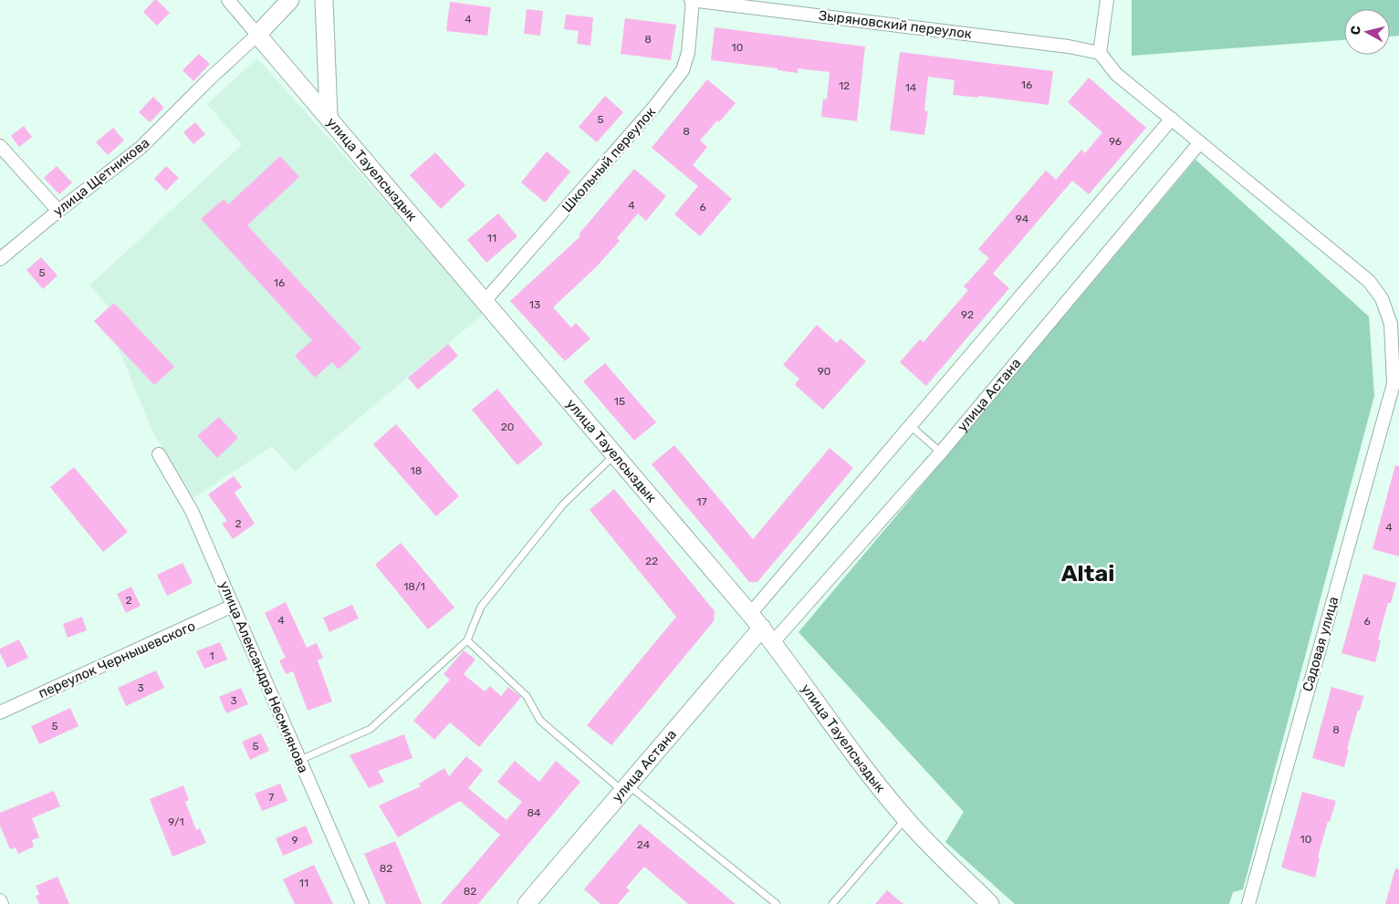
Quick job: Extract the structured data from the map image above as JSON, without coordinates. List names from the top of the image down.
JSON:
{
  "streets": {
    "street": [
      "Зыряновский переулок",
      "Школьный переулок",
      "улица Тауелсыздык",
      "улица Щетникова",
      "улица Астана",
      "Садовая улица",
      "переулок Чернышевского",
      "улица Александра Несмиянова"
    ]
  },
  "crossings": [
    ["Зыряновский переулок", "Школьный переулок"],
    ["Зыряновский переулок", "Садовая улица"],
    ["Школьный переулок", "улица Тауелсыздык"],
    ["улица Тауелсыздык", "улица Щетникова"],
    ["улица Тауелсыздык", "улица Астана"],
    ["улица Астана", "Садовая улица"],
    ["переулок Чернышевского", "улица Александра Несмиянова"]
  ],
  "districts": ["Altai"],
  "house_numbers": [
    "4",
    "8",
    "10",
    "16",
    "12",
    "14",
    "5",
    "8",
    "96",
    "4",
    "6",
    "94",
    "11",
    "5",
    "16",
    "13",
    "92",
    "90",
    "15",
    "20",
    "18",
    "17",
    "2",
    "4",
    "22",
    "18/1",
    "2",
    "4",
    "6",
    "1",
    "3",
    "3",
    "5",
    "8",
    "5",
    "7",
    "84",
    "9/1",
    "10",
    "9",
    "24",
    "82",
    "11",
    "82"
  ],
  "north": "left"
}
